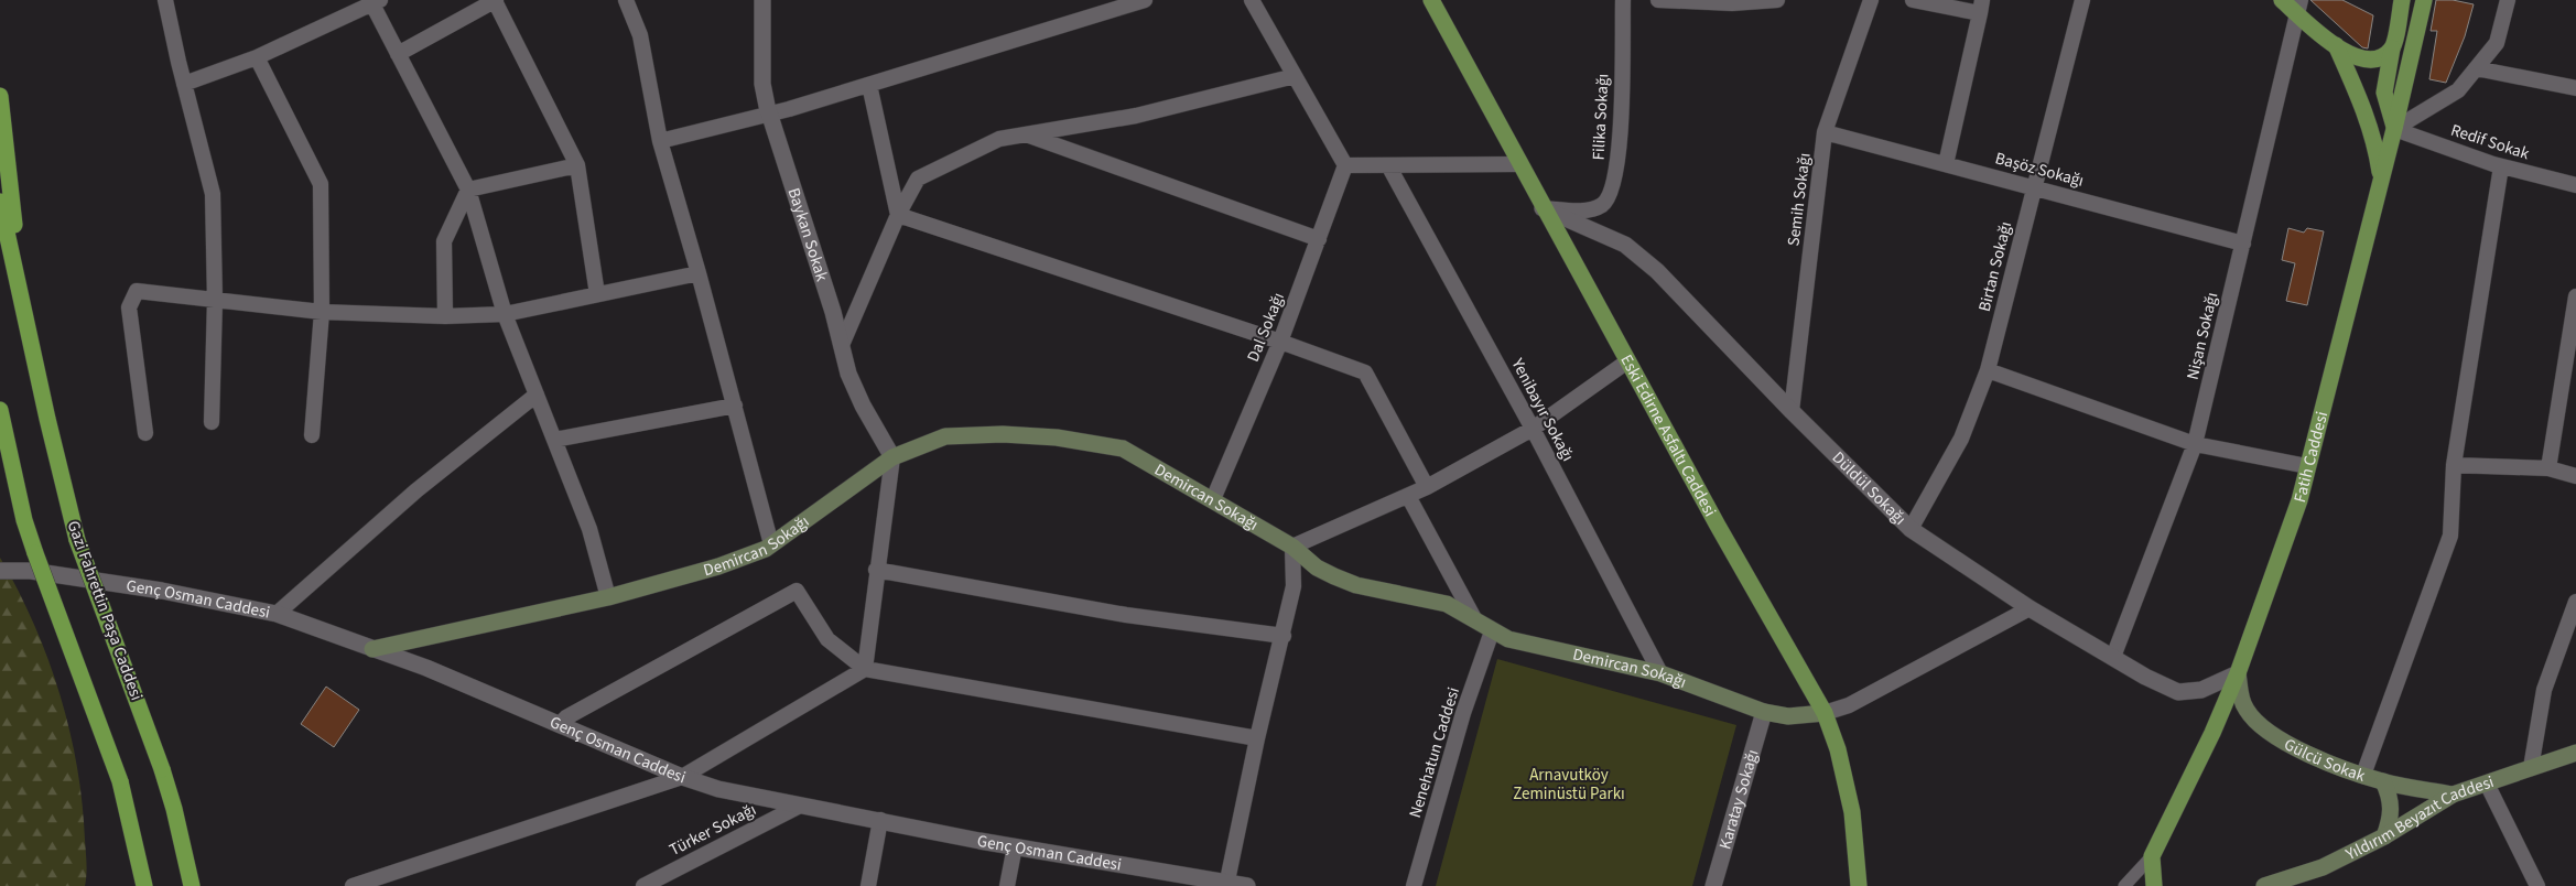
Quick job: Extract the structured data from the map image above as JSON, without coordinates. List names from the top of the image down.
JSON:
{
  "streets": {
    "highway": ["Gazi Fahrettin Paşa Caddesi"],
    "main road": [
      "Eski Edirne Asfaltı Caddesi",
      "Fatih Caddesi",
      "Demircan Sokağı",
      "Gülcü Sokak",
      "Yıldırım Beyazıt Caddesi"
    ],
    "street": [
      "Filika Sokağı",
      "Redif Sokak",
      "Başöz Sokağı",
      "Semih Sokağı",
      "Baykan Sokak",
      "Birtan Sokağı",
      "Dal Sokağı",
      "Nişan Sokağı",
      "Yenibayır Sokağı",
      "Düldül Sokağı",
      "Genç Osman Caddesi",
      "Nenehatun Caddesi",
      "Karatay Sokağı",
      "Türker Sokağı"
    ]
  },
  "crossings": [
    ["Filika Sokağı", "Eski Edirne Asfaltı Caddesi"],
    ["Filika Sokağı", "Düldül Sokağı"],
    ["Redif Sokak", "Fatih Caddesi"],
    ["Başöz Sokağı", "Semih Sokağı"],
    ["Başöz Sokağı", "Birtan Sokağı"],
    ["Başöz Sokağı", "Nişan Sokağı"],
    ["Semih Sokağı", "Düldül Sokağı"],
    ["Baykan Sokak", "Demircan Sokağı"],
    ["Birtan Sokağı", "Düldül Sokağı"],
    ["Dal Sokağı", "Demircan Sokağı"],
    ["Nişan Sokağı", "Düldül Sokağı"],
    ["Yenibayır Sokağı", "Demircan Sokağı"],
    ["Eski Edirne Asfaltı Caddesi", "Düldül Sokağı"],
    ["Eski Edirne Asfaltı Caddesi", "Demircan Sokağı"],
    ["Fatih Caddesi", "Düldül Sokağı"],
    ["Fatih Caddesi", "Gülcü Sokak"],
    ["Düldül Sokağı", "Demircan Sokağı"],
    ["Düldül Sokağı", "Gülcü Sokak"],
    ["Demircan Sokağı", "Genç Osman Caddesi"],
    ["Demircan Sokağı", "Nenehatun Caddesi"],
    ["Demircan Sokağı", "Karatay Sokağı"],
    ["Genç Osman Caddesi", "Türker Sokağı"],
    ["Gülcü Sokak", "Yıldırım Beyazıt Caddesi"]
  ],
  "parks": ["Arnavutköy Zeminüstü Parkı"]
}
